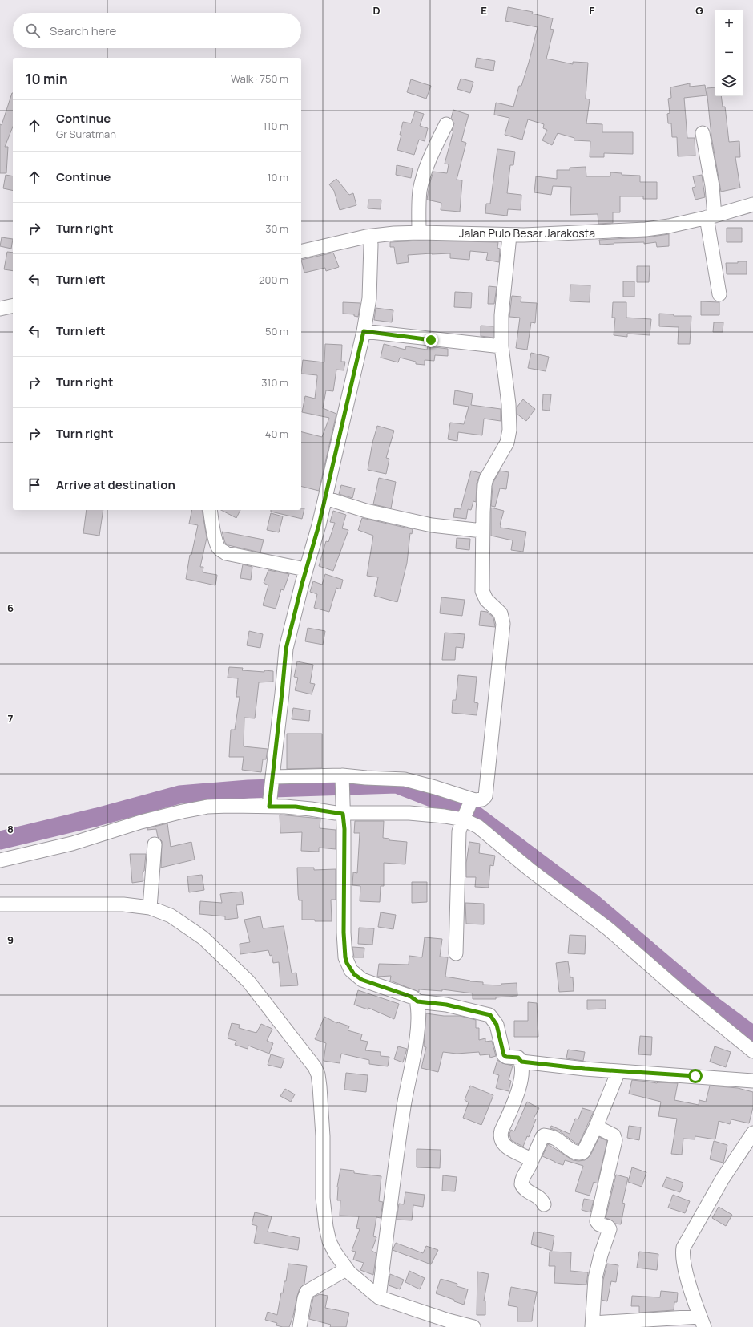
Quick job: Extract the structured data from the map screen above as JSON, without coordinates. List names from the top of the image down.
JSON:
{
  "streets": {
    "street": ["Jalan Pulo Besar Jarakosta"]
  },
  "page": {
    "map_buttons": ["+", "−"],
    "search": "Search here",
    "heading": ["10 min", "Walk · 750 m"],
    "list": [
      ["Continue", "Gr Suratman", "110 m"],
      ["Continue", "10 m"],
      ["Turn right", "30 m"],
      ["Turn left", "200 m"],
      ["Turn left", "50 m"],
      ["Turn right", "310 m"],
      ["Turn right", "40 m"],
      "Arrive at destination"
    ]
  },
  "grid": {
    "columns": [
      "D",
      "E",
      "F",
      "G"
    ],
    "rows": [
      "6",
      "7",
      "8",
      "9"
    ]
  }
}
